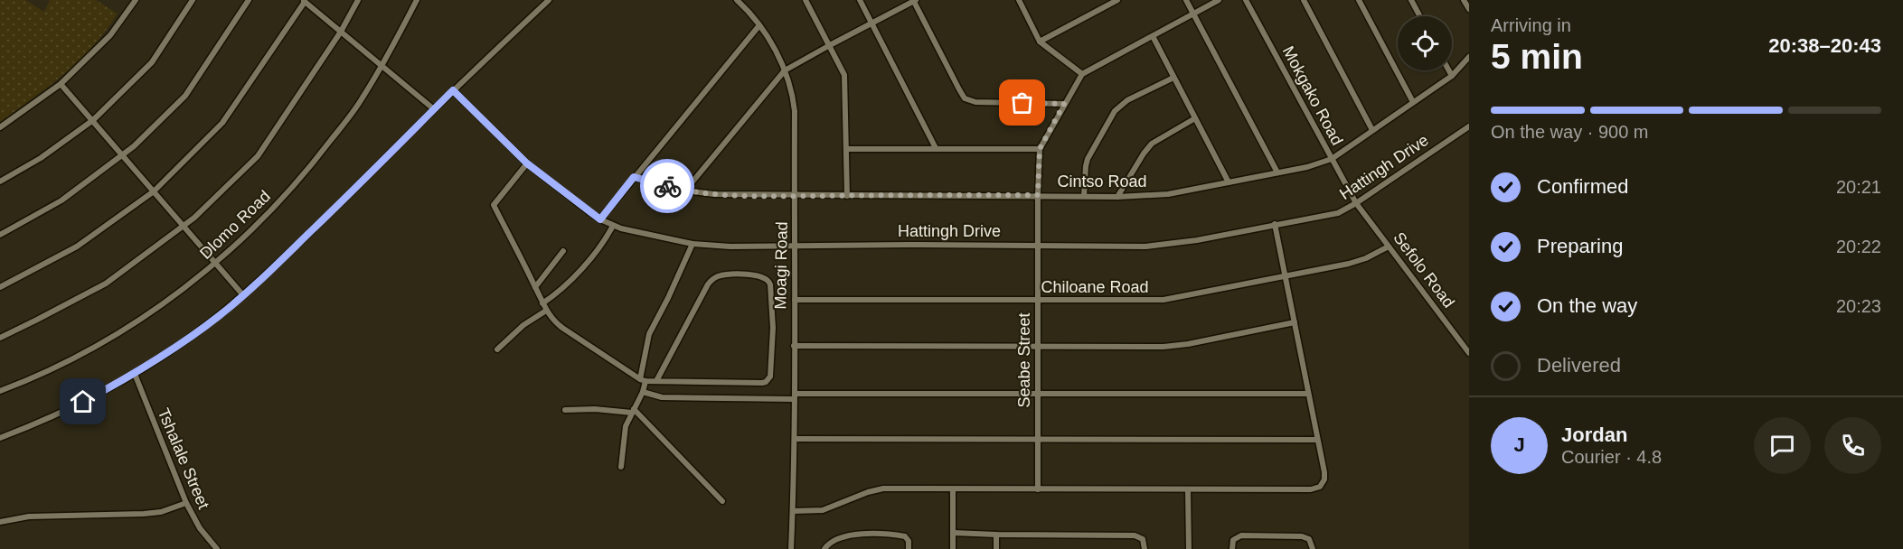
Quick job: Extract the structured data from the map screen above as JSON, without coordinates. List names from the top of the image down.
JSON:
{
  "streets": {
    "street": [
      "Mokgako Road",
      "Hattingh Drive",
      "Cintso Road",
      "Dlomo Road",
      "Moagi Road",
      "Sefolo Road",
      "Chiloane Road",
      "Seabe Street",
      "Tshalale Street"
    ]
  },
  "crossings": [
    ["Mokgako Road", "Hattingh Drive"],
    ["Mokgako Road", "Cintso Road"],
    ["Mokgako Road", "Sefolo Road"],
    ["Hattingh Drive", "Moagi Road"],
    ["Hattingh Drive", "Sefolo Road"],
    ["Hattingh Drive", "Seabe Street"],
    ["Cintso Road", "Moagi Road"],
    ["Cintso Road", "Seabe Street"],
    ["Moagi Road", "Chiloane Road"],
    ["Sefolo Road", "Chiloane Road"],
    ["Chiloane Road", "Seabe Street"]
  ],
  "page": {
    "heading": ["5 min", "Arriving in", "20:38–20:43"],
    "panel": ["Jordan", "Courier · 4.8"],
    "bar": "On the way · 900 m",
    "list": [
      ["Confirmed", "20:21"],
      ["Preparing", "20:22"],
      ["On the way", "20:23"],
      "Delivered"
    ],
    "round": "J"
  }
}
